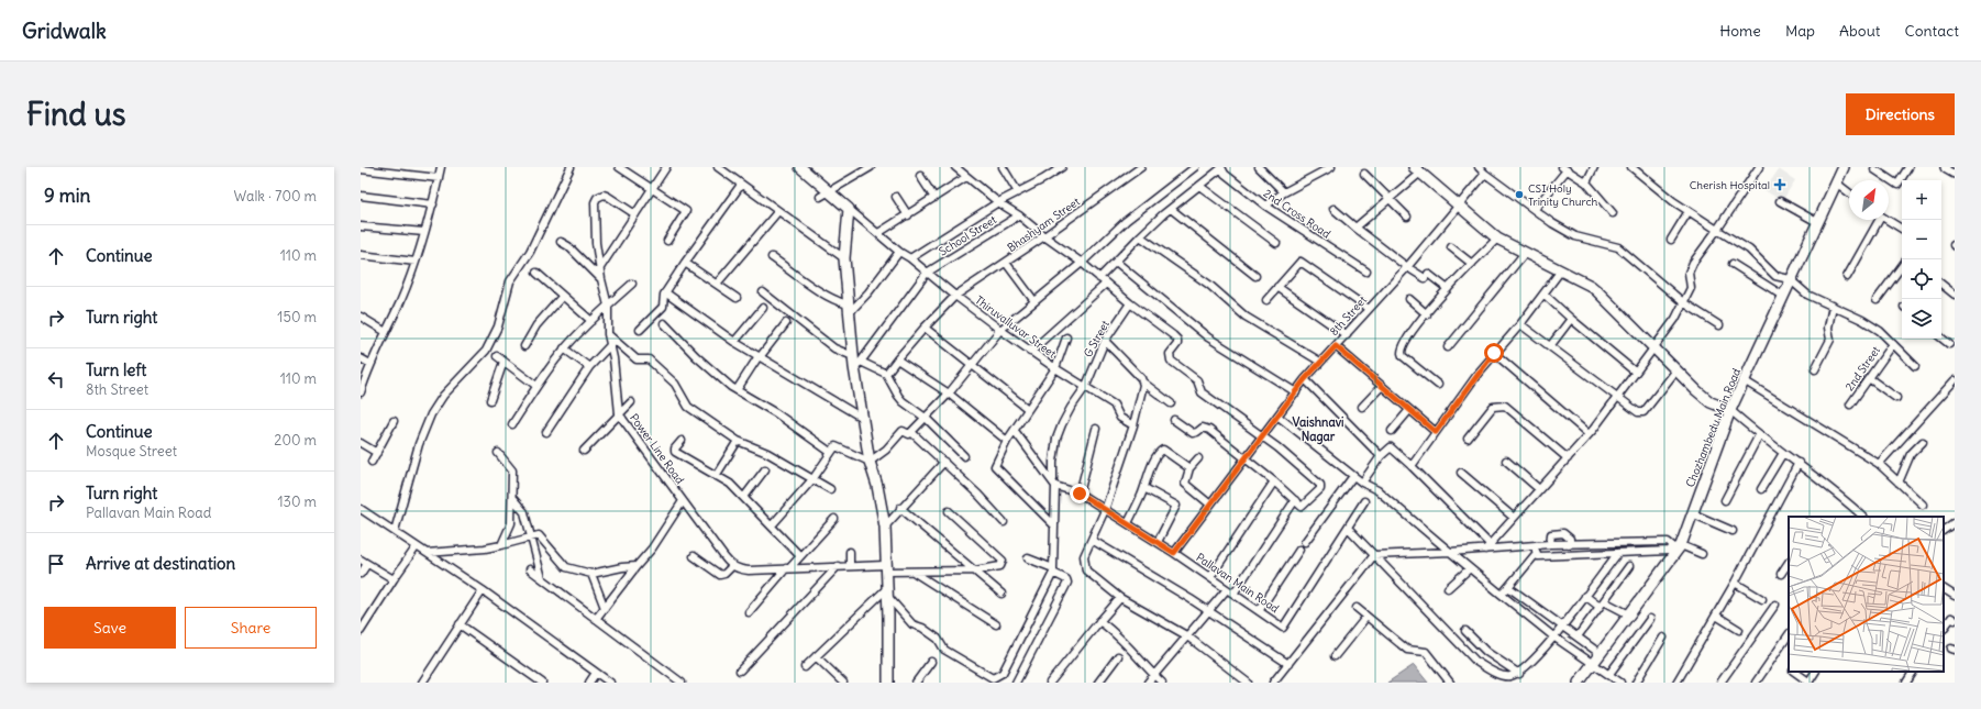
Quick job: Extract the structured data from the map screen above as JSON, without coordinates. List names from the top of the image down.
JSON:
{
  "streets": {
    "street": [
      "2nd Cross Road",
      "Bhashyam Street",
      "School Street",
      "8th Street",
      "Thiruvalluvar Street",
      "G Street",
      "2nd Street",
      "Chozhambedu Main Road",
      "Power Line Road",
      "Pallavan Main Road"
    ]
  },
  "crossings": [
    ["Bhashyam Street", "Thiruvalluvar Street"],
    ["School Street", "Thiruvalluvar Street"],
    ["8th Street", "Pallavan Main Road"],
    ["Thiruvalluvar Street", "G Street"],
    ["G Street", "Pallavan Main Road"]
  ],
  "districts": ["Vaishnavi Nagar"],
  "places": {
    "health": ["Cherish Hospital"],
    "other": ["CSI Holy Trinity Church"]
  },
  "north": "top right",
  "page": {
    "header": "Gridwalk",
    "nav": [
      "Home",
      "Map",
      "About",
      "Contact"
    ],
    "buttons": [
      "Directions",
      ["Save", "Share"]
    ],
    "title": "Find us",
    "heading": ["9 min", "Walk · 700 m"],
    "map_buttons": ["+", "−"],
    "list": [
      ["Continue", "110 m"],
      ["Turn right", "150 m"],
      ["Turn left", "8th Street", "110 m"],
      ["Continue", "Mosque Street", "200 m"],
      ["Turn right", "Pallavan Main Road", "130 m"],
      "Arrive at destination"
    ]
  }
}
